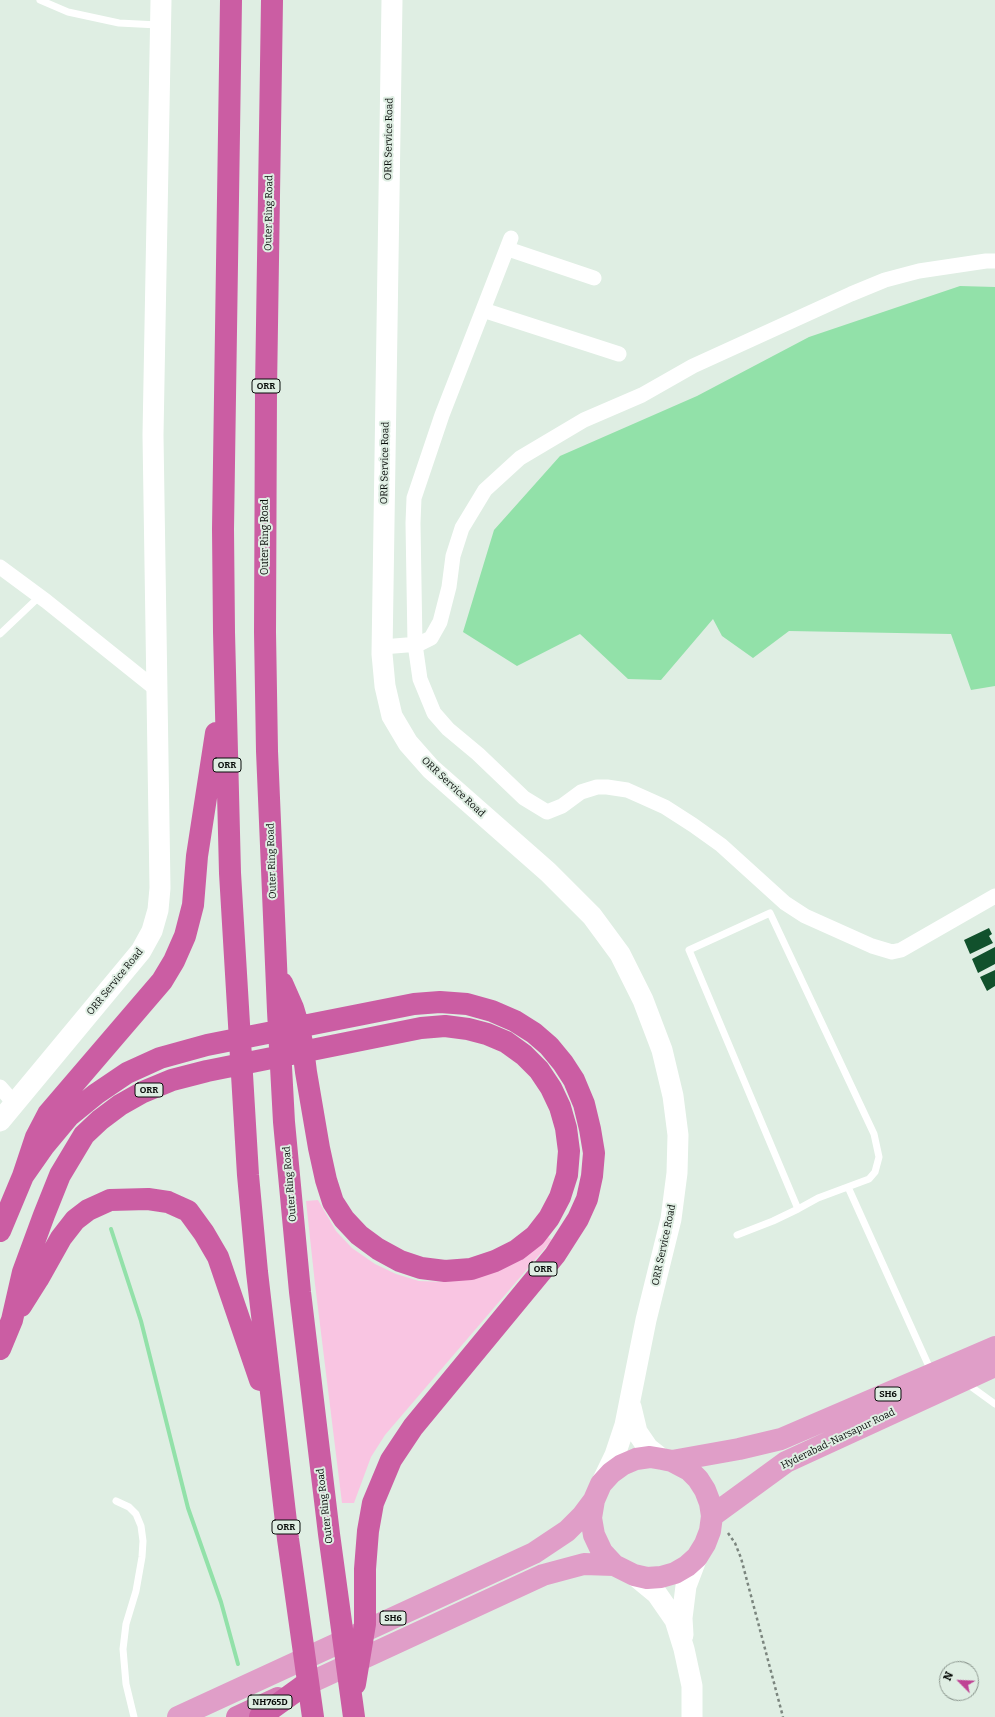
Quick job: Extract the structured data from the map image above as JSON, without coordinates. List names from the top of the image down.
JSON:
{
  "streets": {
    "highway": ["Outer Ring Road", "ORR", "NH765D"],
    "main road": ["ORR Service Road", "SH6", "Hyderabad-Narsapur Road"]
  },
  "crossings": [
    ["Outer Ring Road", "ORR"],
    ["SH6", "Hyderabad-Narsapur Road"],
    ["SH6", "NH765D"]
  ],
  "north": "top left"
}
